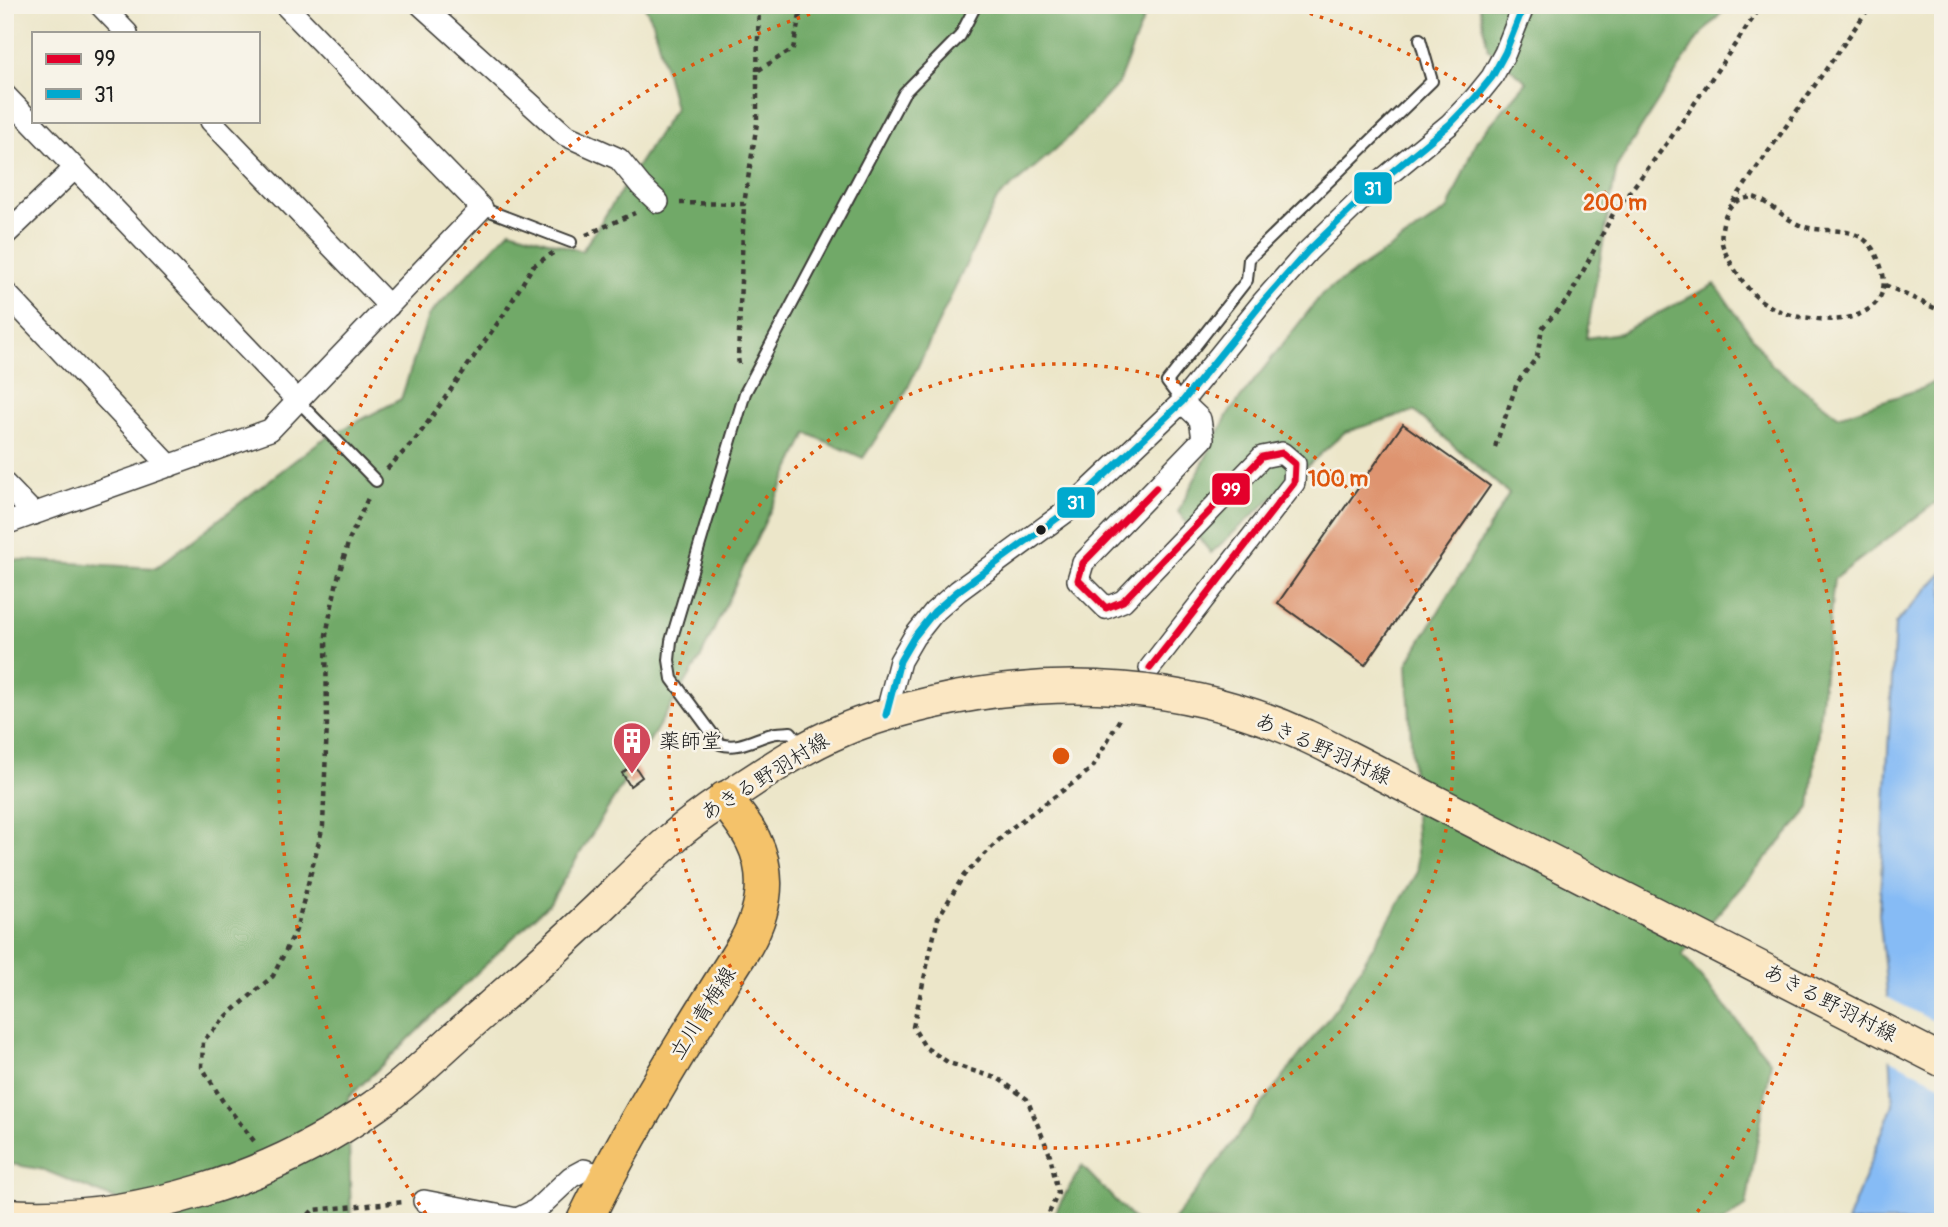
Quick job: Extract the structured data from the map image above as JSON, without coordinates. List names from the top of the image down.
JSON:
{
  "streets": {
    "main road": ["あきる野羽村線", "立川青梅線"]
  },
  "crossings": [
    ["あきる野羽村線", "立川青梅線"]
  ],
  "places": {
    "building": ["薬師堂"]
  },
  "lines": ["transit line 31", "transit line 99"],
  "legend": ["99", "31"],
  "rings": ["200 m", "100 m"]
}
